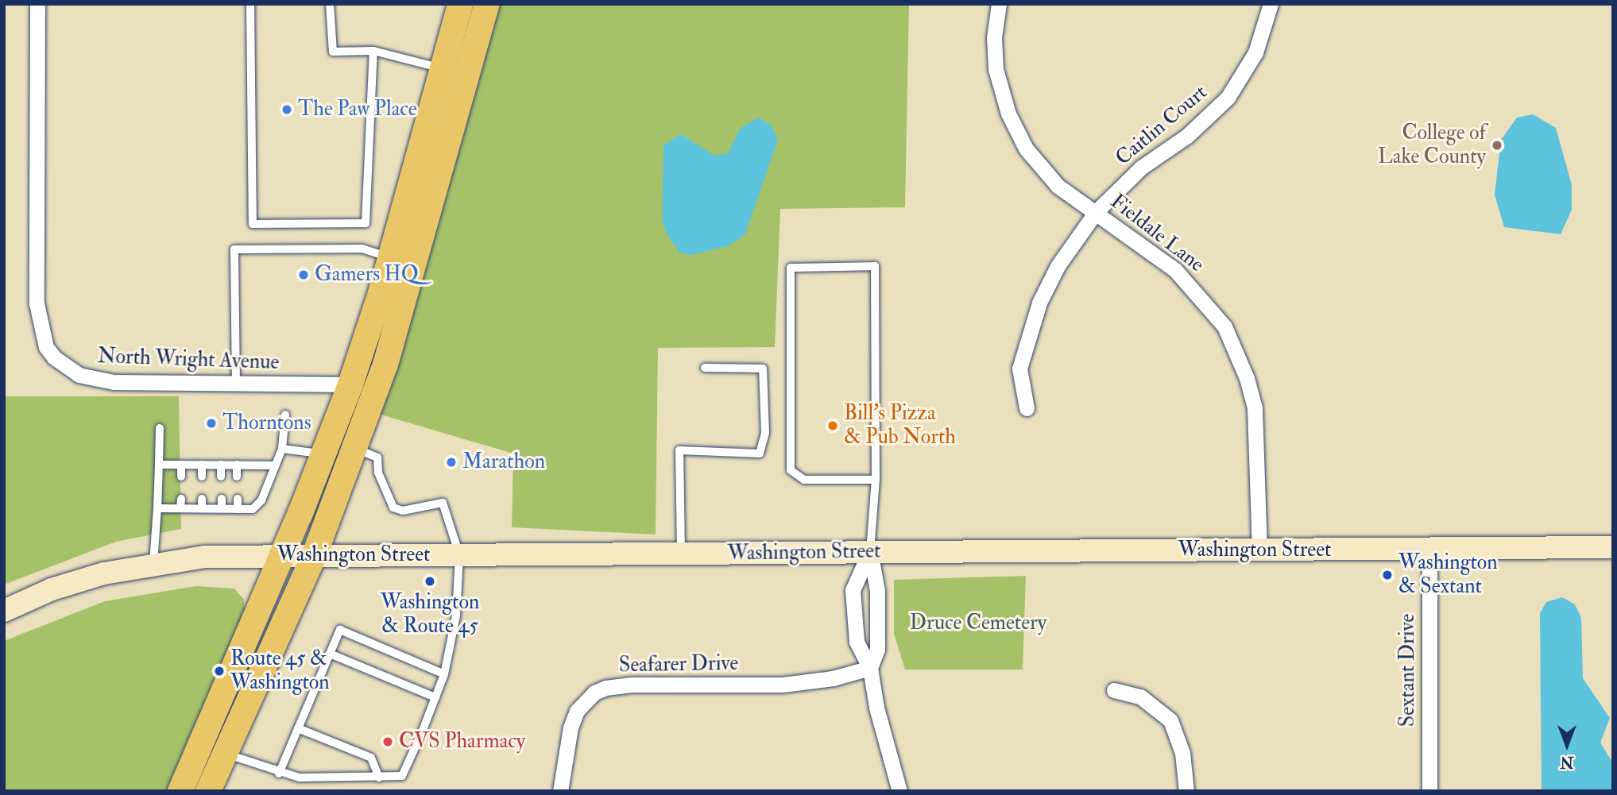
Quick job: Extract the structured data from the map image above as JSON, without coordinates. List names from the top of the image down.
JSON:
{
  "streets": {
    "main road": ["Washington Street"],
    "street": [
      "Caitlin Court",
      "Fieldale Lane",
      "North Wright Avenue",
      "Seafarer Drive",
      "Sextant Drive"
    ]
  },
  "crossings": [
    ["Caitlin Court", "Fieldale Lane"],
    ["Fieldale Lane", "Washington Street"],
    ["Washington Street", "Sextant Drive"]
  ],
  "parks": ["Druce Cemetery"],
  "places": [
    "The Paw Place",
    "College of Lake County",
    "Gamers HQ",
    "Thorntons",
    "Bill's Pizza & Pub North",
    "Marathon",
    "Washington & Sextant",
    "Washington & Route 45",
    "Route 45 & Washington",
    "CVS Pharmacy"
  ],
  "north": "bottom"
}
